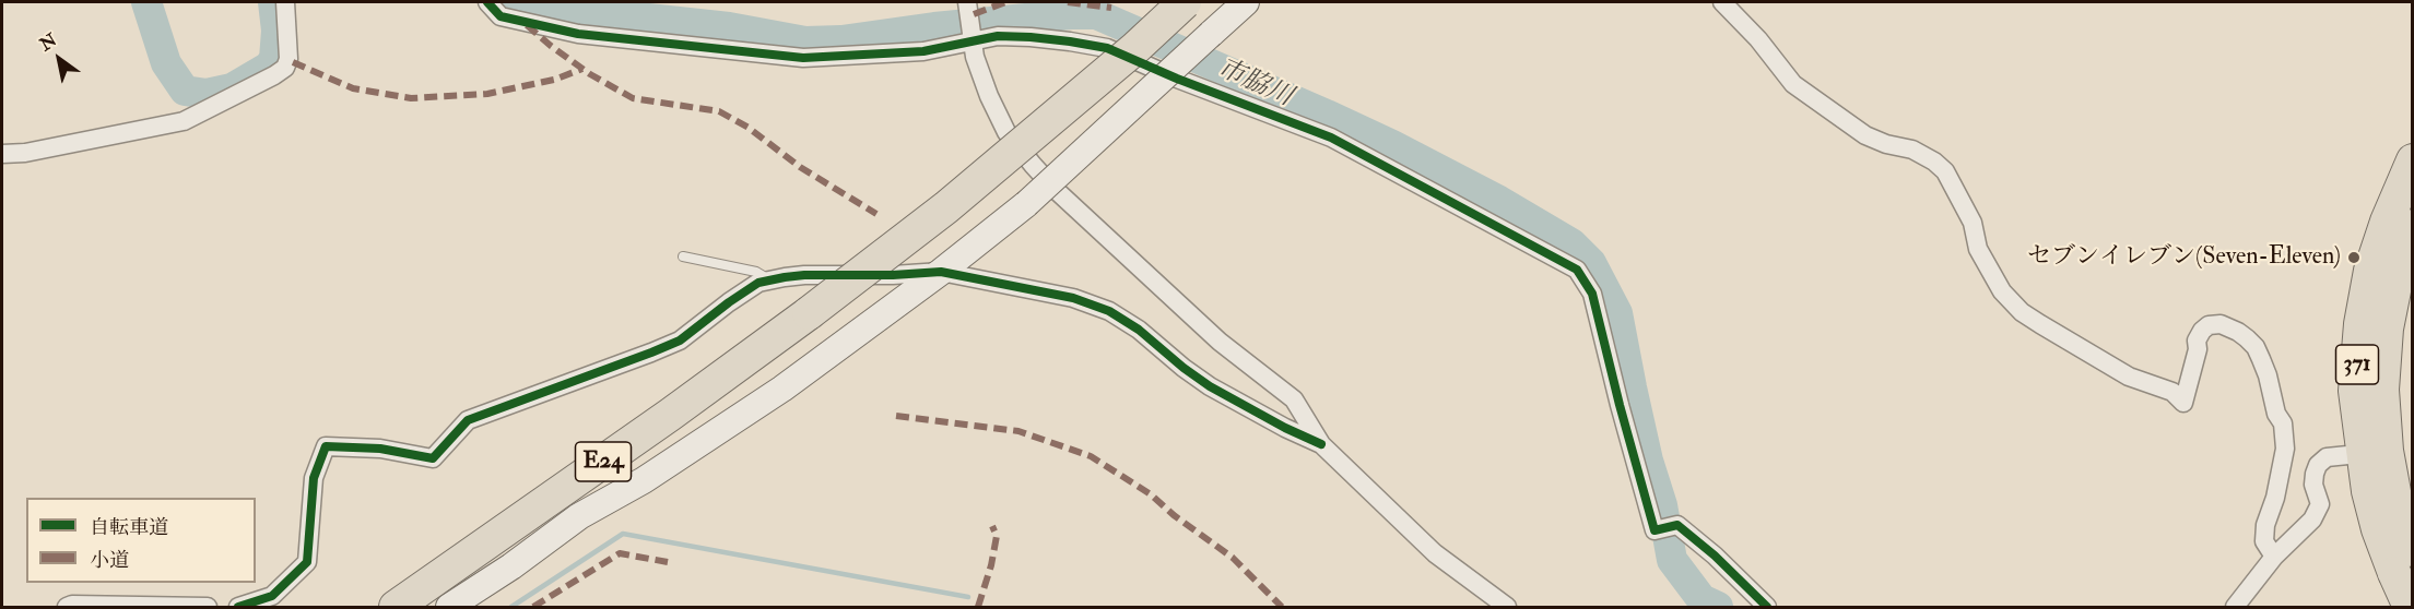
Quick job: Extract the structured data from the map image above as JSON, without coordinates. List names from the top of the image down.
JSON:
{
  "streets": {
    "highway": ["371", "E24"]
  },
  "water": ["市脇川"],
  "places": ["セブンイレブン(Seven-Eleven)"],
  "legend": ["自転車道", "小道"],
  "north": "top left"
}
